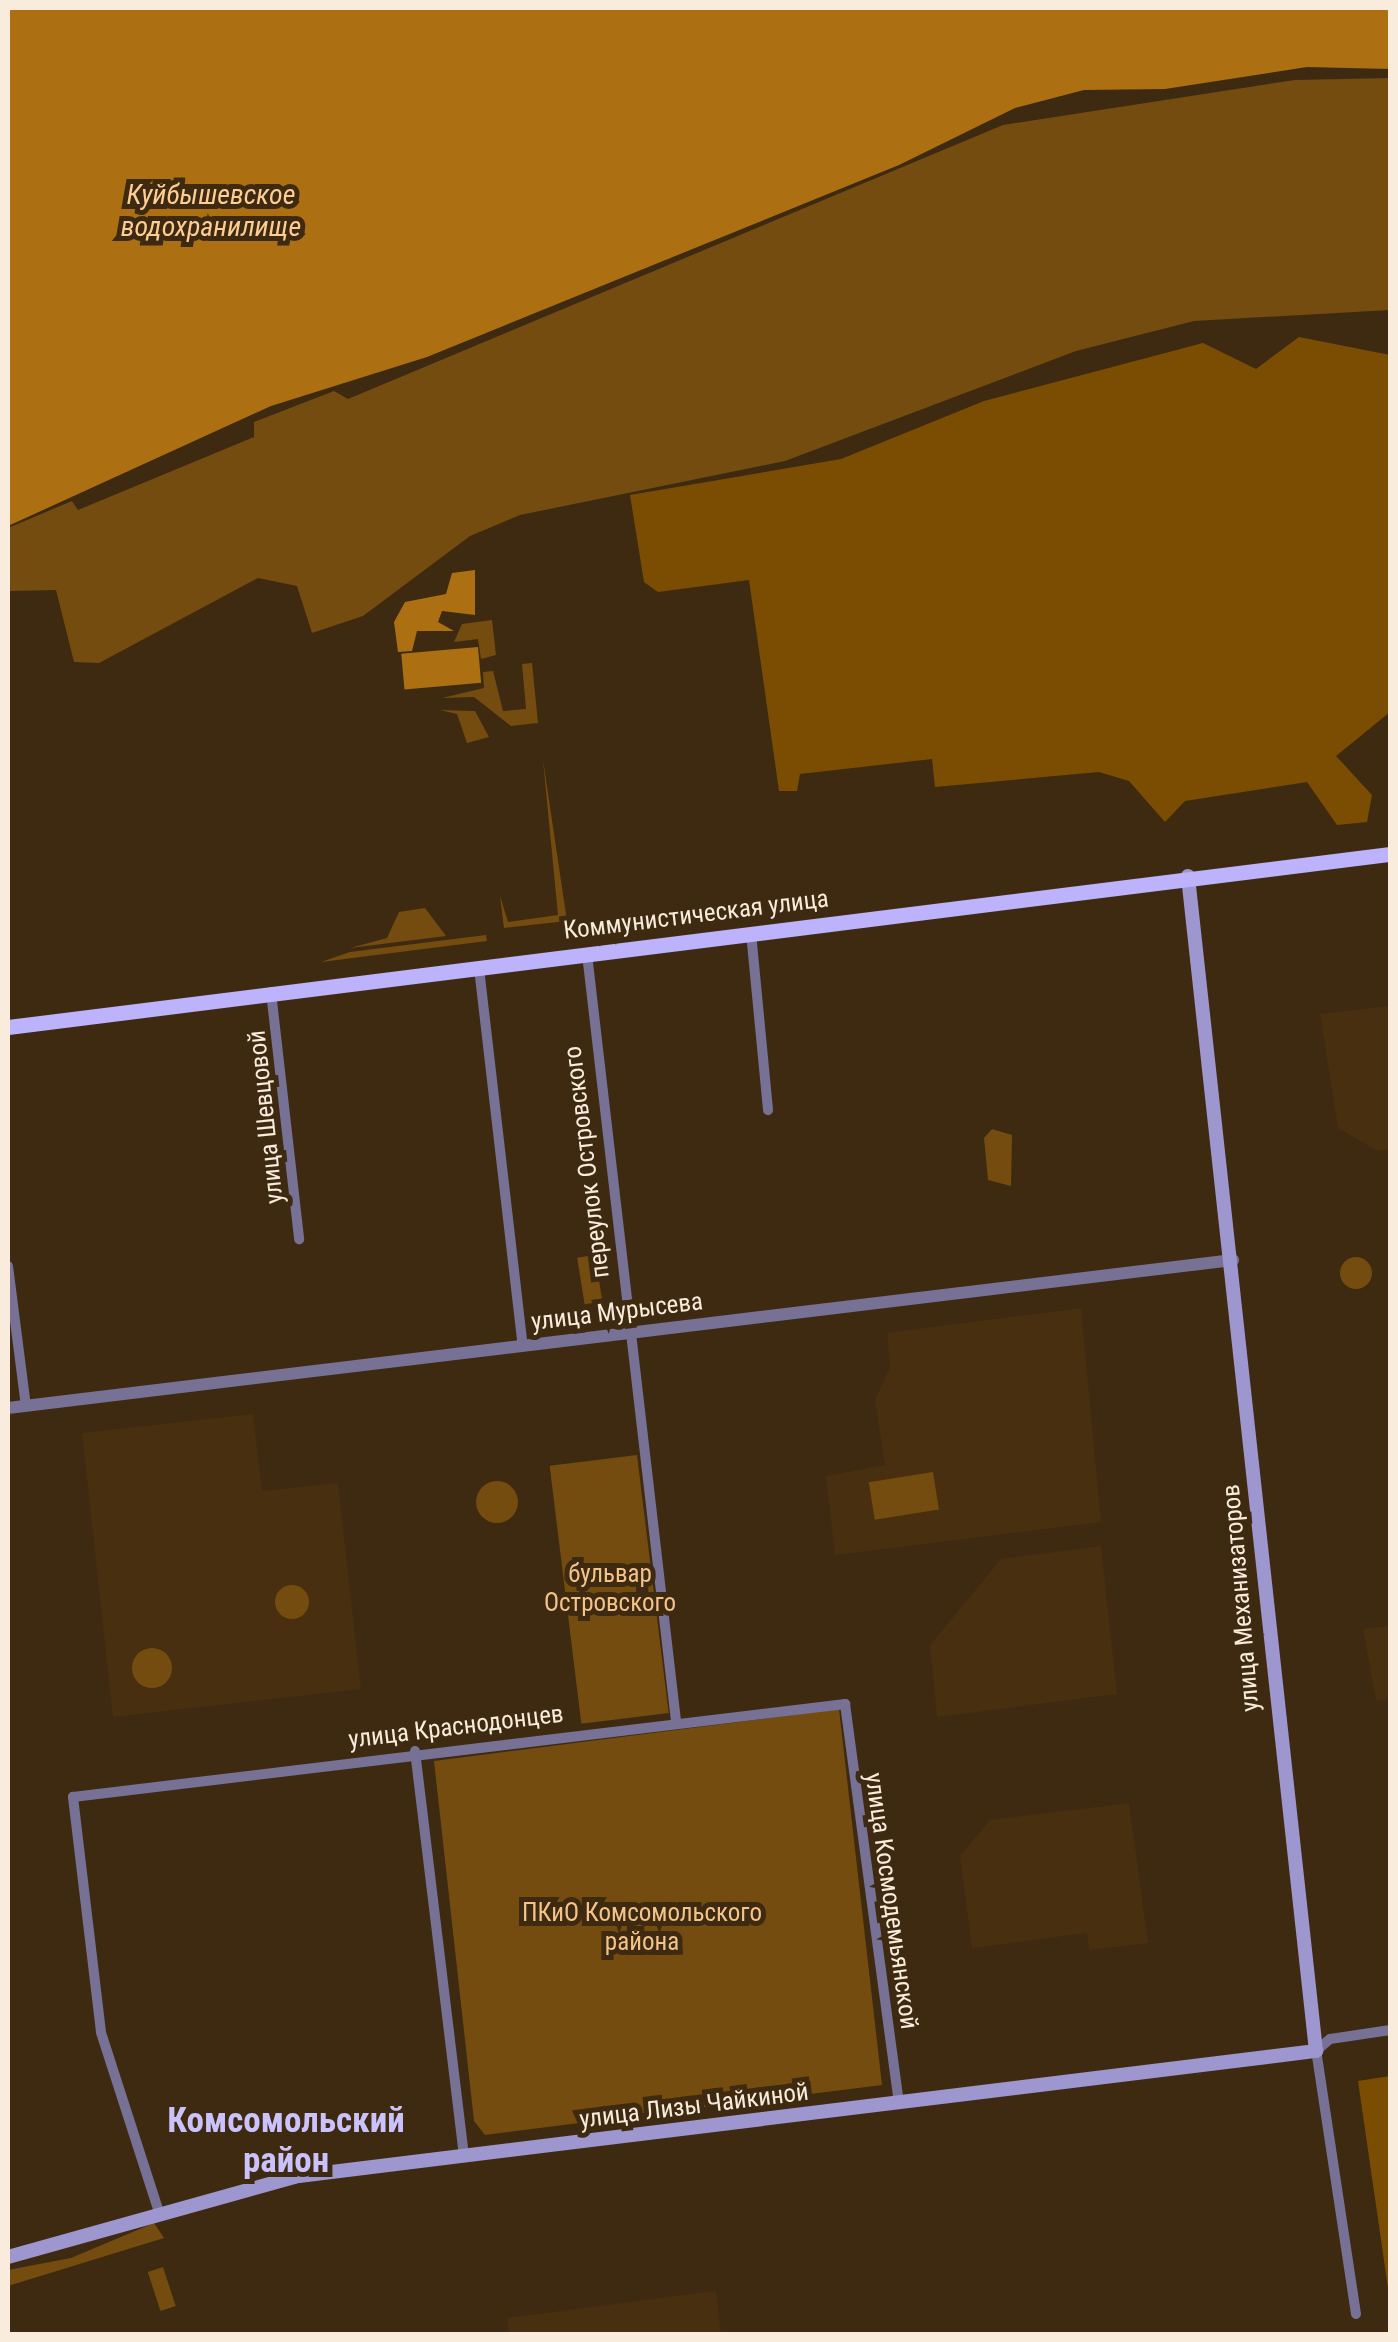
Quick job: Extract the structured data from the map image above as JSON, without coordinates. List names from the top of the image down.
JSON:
{
  "streets": {
    "main road": ["Коммунистическая улица", "улица Механизаторов", "улица Лизы Чайкиной"],
    "street": [
      "улица Шевцовой",
      "переулок Островского",
      "улица Мурысева",
      "улица Краснодонцев",
      "улица Космодемьянской"
    ]
  },
  "crossings": [
    ["Коммунистическая улица", "улица Шевцовой"],
    ["Коммунистическая улица", "переулок Островского"],
    ["Коммунистическая улица", "улица Механизаторов"],
    ["переулок Островского", "улица Мурысева"],
    ["переулок Островского", "улица Краснодонцев"],
    ["улица Мурысева", "улица Механизаторов"],
    ["улица Механизаторов", "улица Лизы Чайкиной"],
    ["улица Краснодонцев", "улица Космодемьянской"],
    ["улица Краснодонцев", "улица Лизы Чайкиной"],
    ["улица Космодемьянской", "улица Лизы Чайкиной"]
  ],
  "districts": ["Комсомольский район"],
  "water": ["Куйбышевское водохранилище"],
  "parks": ["бульвар Островского", "ПКиО Комсомольского района"]
}
